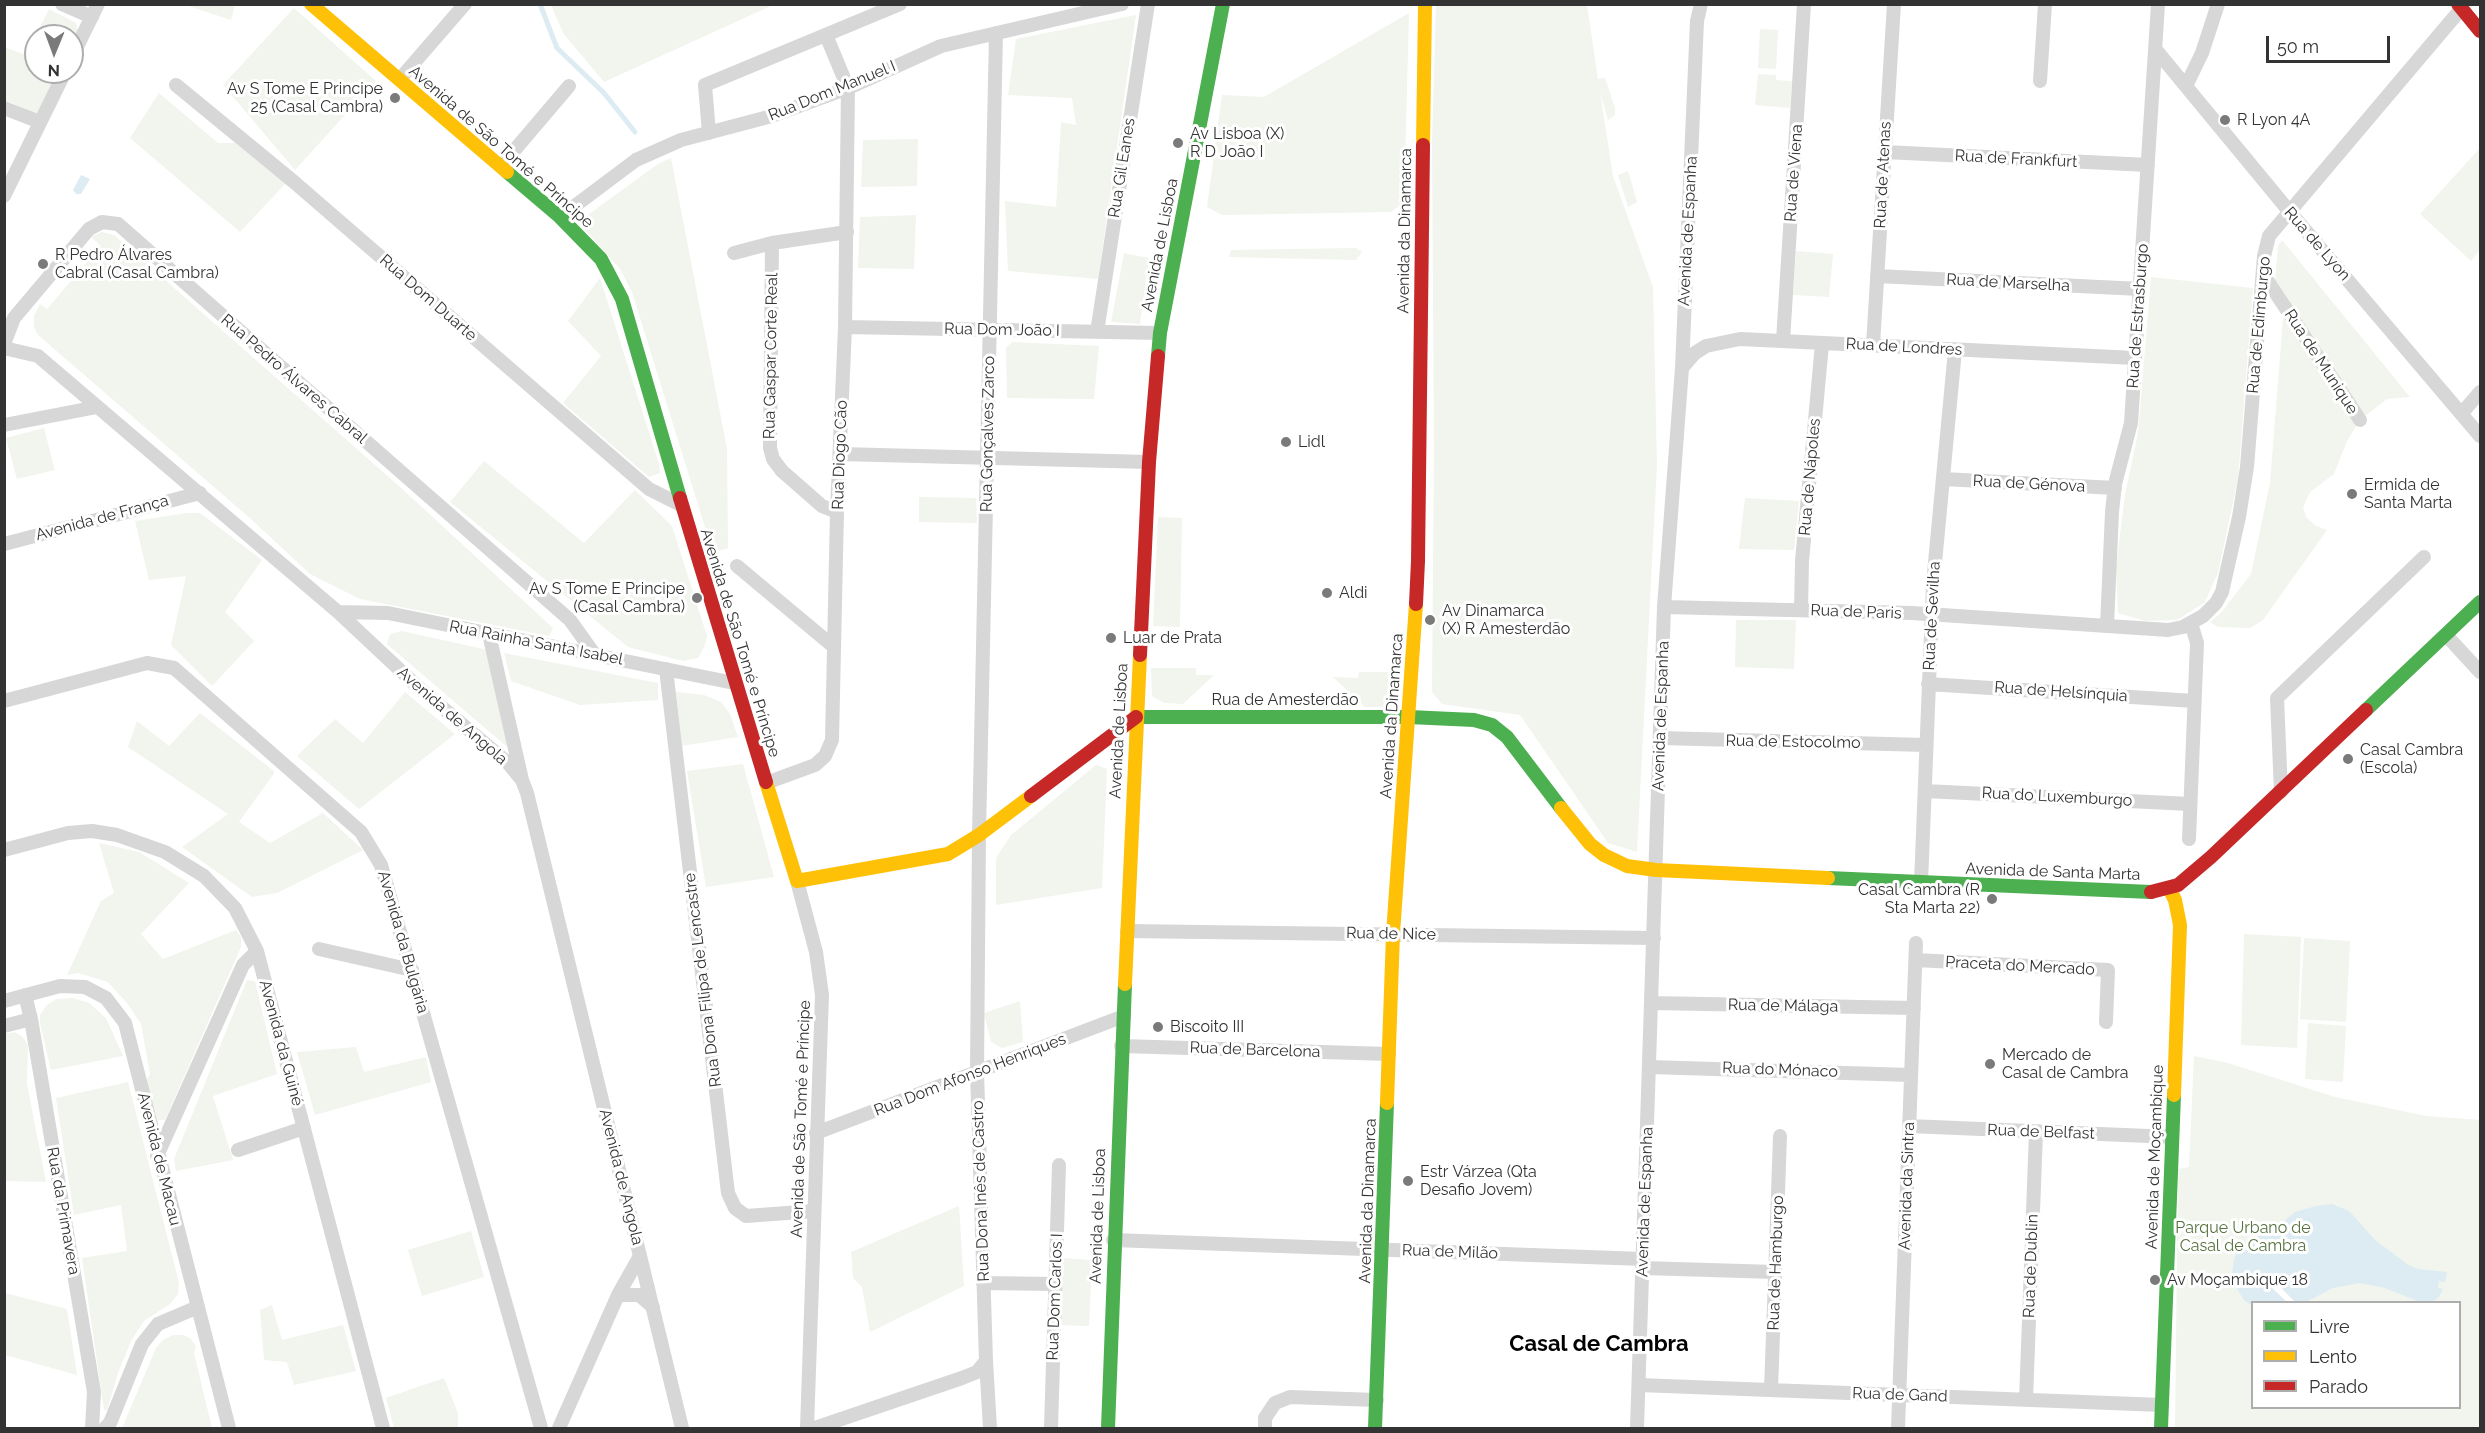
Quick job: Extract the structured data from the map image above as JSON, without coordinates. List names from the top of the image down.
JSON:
{
  "streets": {
    "street": [
      "Rua Dom Manuel I",
      "Avenida de São Tomé e Príncipe",
      "Rua de Frankfurt",
      "Rua Gil Eanes",
      "Rua de Viena",
      "Rua de Atenas",
      "Avenida da Dinamarca",
      "Avenida de Espanha",
      "Rua de Lyon",
      "Avenida de Lisboa",
      "Rua de Marselha",
      "Rua Dom Duarte",
      "Rua de Estrasburgo",
      "Rua de Edimburgo",
      "Rua Dom João I",
      "Rua de Londres",
      "Rua Gaspar Corte Real",
      "Rua de Munique",
      "Rua Pedro Álvares Cabral",
      "Rua Gonçalves Zarco",
      "Rua Diogo Cão",
      "Rua de Nápoles",
      "Rua de Génova",
      "Avenida de França",
      "Rua de Paris",
      "Rua de Sevilha",
      "Rua Rainha Santa Isabel",
      "Rua de Helsínquia",
      "Rua de Amesterdão",
      "Avenida de Angola",
      "Rua de Estocolmo",
      "Rua do Luxemburgo",
      "Avenida de Santa Marta",
      "Rua de Nice",
      "Avenida da Bulgária",
      "Praceta do Mercado",
      "Rua Dona Filipa de Lencastre",
      "Rua de Málaga",
      "Avenida da Guiné",
      "Rua de Barcelona",
      "Rua do Mónaco",
      "Rua Dom Afonso Henriques",
      "Rua de Belfast",
      "Avenida de Moçambique",
      "Avenida de Macau",
      "Avenida da Sintra",
      "Rua Dona Inês de Castro",
      "Rua da Primavera",
      "Rua de Milão",
      "Rua de Hamburgo",
      "Rua de Dublin",
      "Rua Dom Carlos I",
      "Rua de Gand"
    ]
  },
  "crossings": [
    ["Rua Dom Manuel I", "Avenida de São Tomé e Príncipe"],
    ["Rua Dom Manuel I", "Rua Gonçalves Zarco"],
    ["Rua Dom Manuel I", "Rua Diogo Cão"],
    ["Avenida de São Tomé e Príncipe", "Rua Dom Duarte"],
    ["Avenida de São Tomé e Príncipe", "Rua Diogo Cão"],
    ["Avenida de São Tomé e Príncipe", "Rua Rainha Santa Isabel"],
    ["Avenida de São Tomé e Príncipe", "Rua Dona Filipa de Lencastre"],
    ["Avenida de São Tomé e Príncipe", "Rua Dom Afonso Henriques"],
    ["Rua de Frankfurt", "Rua de Atenas"],
    ["Rua de Frankfurt", "Rua de Estrasburgo"],
    ["Rua Gil Eanes", "Rua Dom João I"],
    ["Rua de Viena", "Rua de Londres"],
    ["Rua de Atenas", "Rua de Marselha"],
    ["Rua de Atenas", "Rua de Londres"],
    ["Avenida da Dinamarca", "Rua de Amesterdão"],
    ["Avenida da Dinamarca", "Rua de Nice"],
    ["Avenida da Dinamarca", "Rua de Barcelona"],
    ["Avenida da Dinamarca", "Rua de Milão"],
    ["Avenida de Espanha", "Rua de Londres"],
    ["Avenida de Espanha", "Rua de Paris"],
    ["Avenida de Espanha", "Rua de Amesterdão"],
    ["Avenida de Espanha", "Rua de Estocolmo"],
    ["Avenida de Espanha", "Avenida de Santa Marta"],
    ["Avenida de Espanha", "Rua de Nice"],
    ["Avenida de Espanha", "Rua de Málaga"],
    ["Avenida de Espanha", "Rua do Mónaco"],
    ["Avenida de Espanha", "Rua de Milão"],
    ["Avenida de Espanha", "Rua de Gand"],
    ["Rua de Lyon", "Rua de Estrasburgo"],
    ["Rua de Lyon", "Rua de Edimburgo"],
    ["Avenida de Lisboa", "Rua Dom João I"],
    ["Avenida de Lisboa", "Rua de Amesterdão"],
    ["Avenida de Lisboa", "Rua de Nice"],
    ["Avenida de Lisboa", "Rua de Barcelona"],
    ["Avenida de Lisboa", "Rua Dom Afonso Henriques"],
    ["Avenida de Lisboa", "Rua de Milão"],
    ["Rua de Marselha", "Rua de Estrasburgo"],
    ["Rua de Estrasburgo", "Rua de Londres"],
    ["Rua de Estrasburgo", "Rua de Génova"],
    ["Rua de Estrasburgo", "Rua de Paris"],
    ["Rua de Edimburgo", "Rua de Munique"],
    ["Rua de Edimburgo", "Rua de Paris"],
    ["Rua Dom João I", "Rua Gonçalves Zarco"],
    ["Rua Dom João I", "Rua Diogo Cão"],
    ["Rua de Londres", "Rua de Nápoles"],
    ["Rua de Londres", "Rua de Sevilha"],
    ["Rua Gaspar Corte Real", "Rua Diogo Cão"],
    ["Rua Pedro Álvares Cabral", "Rua Rainha Santa Isabel"],
    ["Rua Pedro Álvares Cabral", "Avenida de Angola"],
    ["Rua Gonçalves Zarco", "Rua Dona Inês de Castro"],
    ["Rua de Nápoles", "Rua de Paris"],
    ["Rua de Génova", "Rua de Sevilha"],
    ["Avenida de França", "Avenida de Angola"],
    ["Rua de Paris", "Rua de Sevilha"],
    ["Rua de Sevilha", "Rua de Helsínquia"],
    ["Rua de Sevilha", "Rua de Estocolmo"],
    ["Rua de Sevilha", "Rua do Luxemburgo"],
    ["Rua de Sevilha", "Avenida de Santa Marta"],
    ["Rua Rainha Santa Isabel", "Avenida de Angola"],
    ["Rua Rainha Santa Isabel", "Rua Dona Filipa de Lencastre"],
    ["Rua de Amesterdão", "Avenida de Santa Marta"],
    ["Avenida de Santa Marta", "Avenida de Moçambique"],
    ["Praceta do Mercado", "Avenida da Sintra"],
    ["Rua de Málaga", "Avenida da Sintra"],
    ["Rua do Mónaco", "Avenida da Sintra"],
    ["Rua Dom Afonso Henriques", "Rua Dona Inês de Castro"],
    ["Rua de Belfast", "Avenida de Moçambique"],
    ["Rua de Belfast", "Avenida da Sintra"],
    ["Rua de Belfast", "Rua de Dublin"],
    ["Avenida de Moçambique", "Rua de Gand"],
    ["Avenida de Macau", "Rua da Primavera"],
    ["Avenida da Sintra", "Rua de Gand"],
    ["Rua de Milão", "Rua de Hamburgo"],
    ["Rua de Hamburgo", "Rua de Gand"],
    ["Rua de Dublin", "Rua de Gand"]
  ],
  "districts": ["Casal de Cambra"],
  "parks": ["Parque Urbano de Casal de Cambra"],
  "places": [
    "Av S Tome E Principe 25 (Casal Cambra)",
    "R Lyon 4A",
    "Av Lisboa (X) R D João I",
    "R Pedro Álvares Cabral (Casal Cambra)",
    "Lidl",
    "Ermida de Santa Marta",
    "Aldi",
    "Av S Tome E Principe (Casal Cambra)",
    "Av Dinamarca (X) R Amesterdão",
    "Luar de Prata",
    "Casal Cambra (Escola)",
    "Casal Cambra (R Sta Marta 22)",
    "Biscoito III",
    "Mercado de Casal de Cambra",
    "Estr Várzea (Qta Desafio Jovem)",
    "Av Moçambique 18"
  ],
  "legend": ["Livre", "Lento", "Parado"],
  "scale_bar": "50 m",
  "north": "bottom"
}
